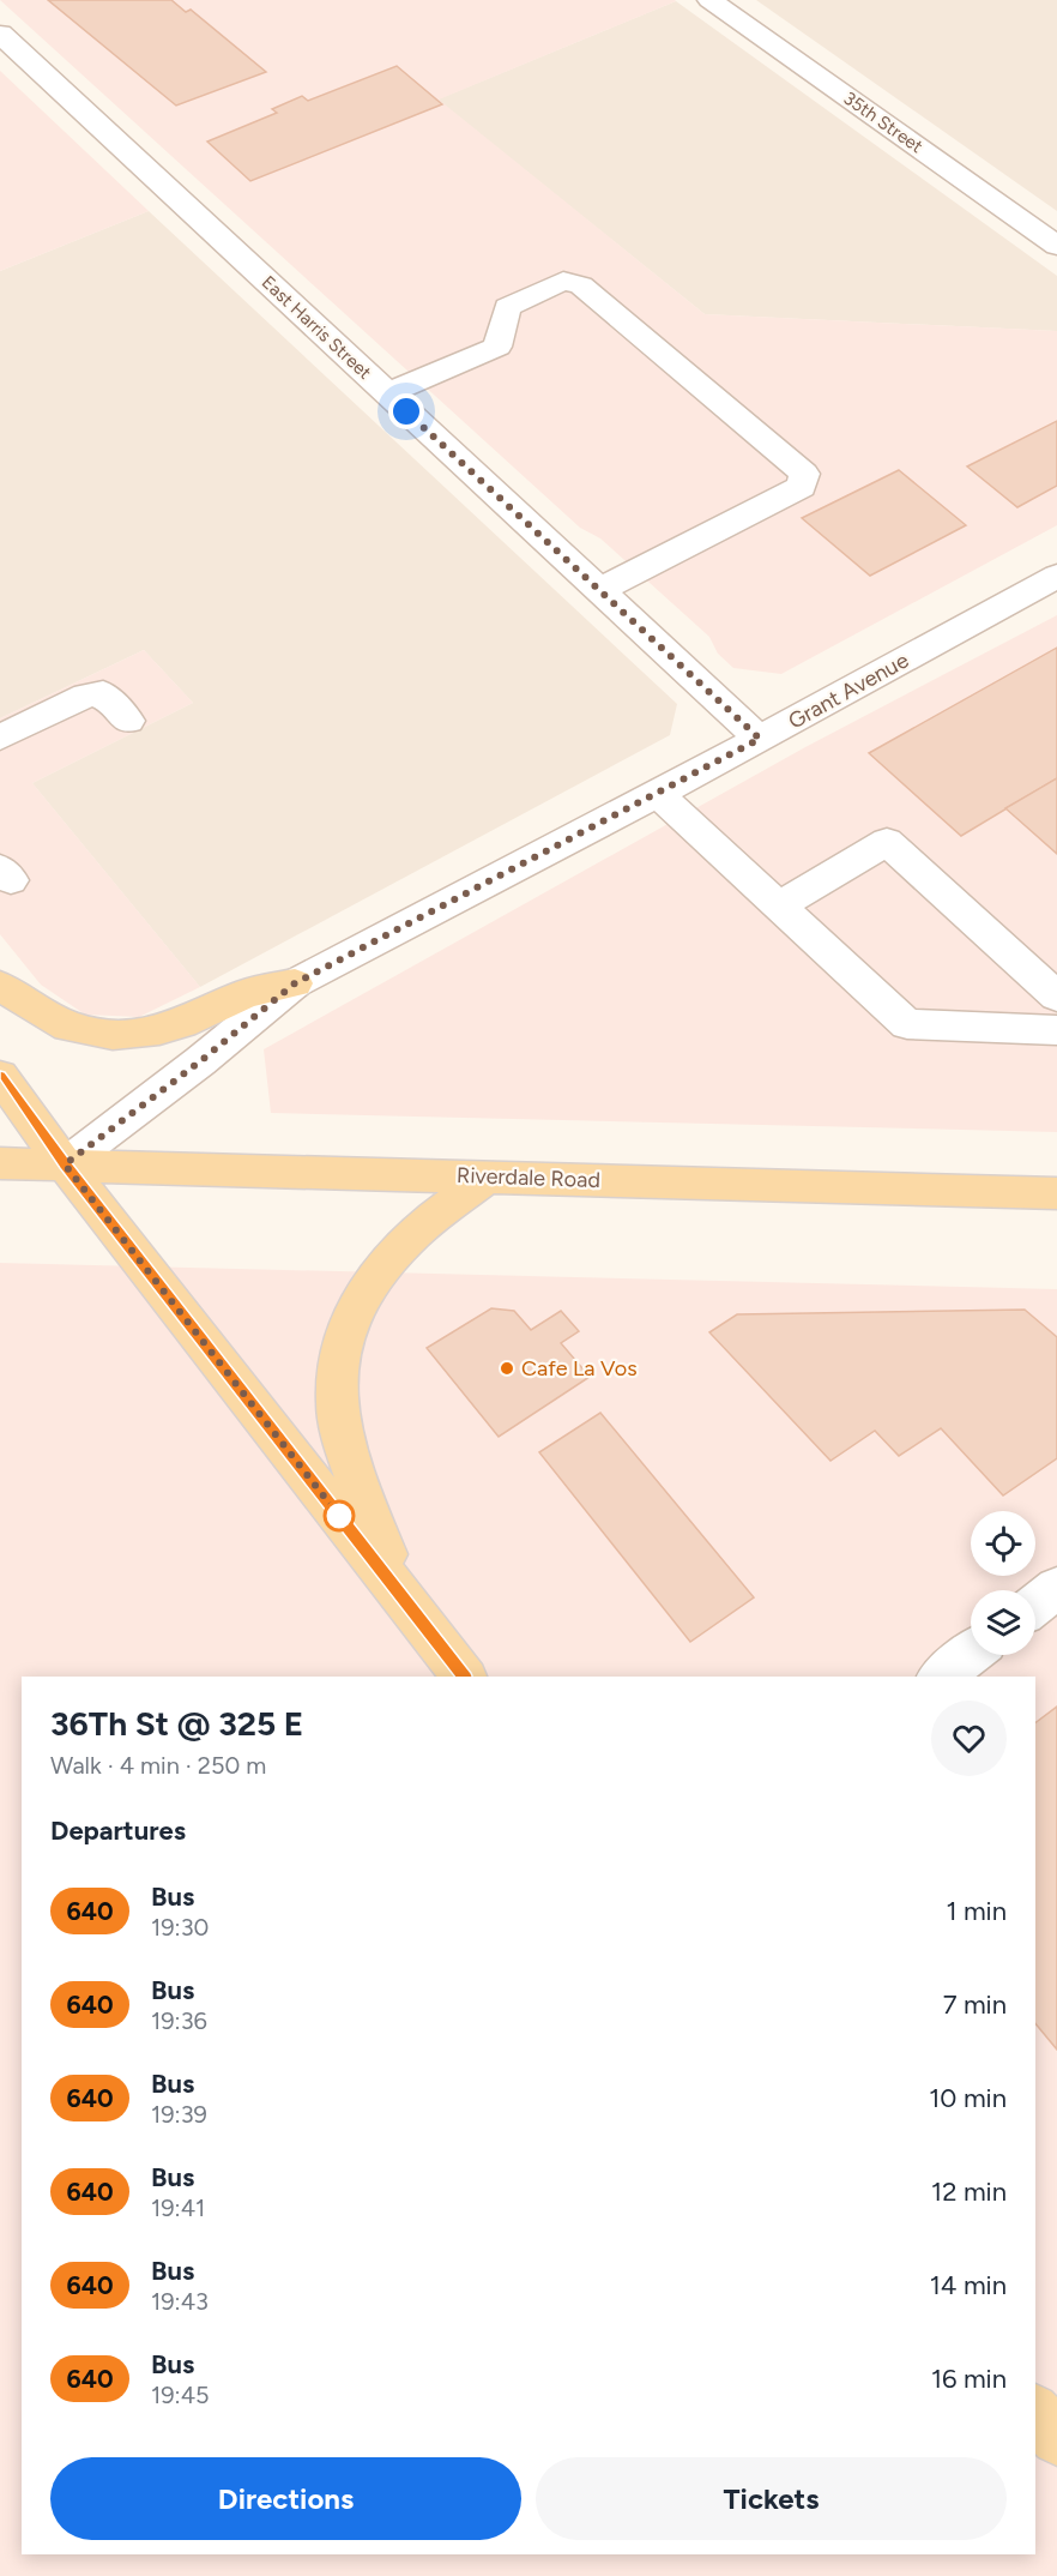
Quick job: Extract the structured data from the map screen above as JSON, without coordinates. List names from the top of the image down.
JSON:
{
  "streets": {
    "main road": ["Riverdale Road"],
    "street": ["35th Street", "East Harris Street", "Grant Avenue"]
  },
  "crossings": [
    ["East Harris Street", "Grant Avenue"],
    ["Grant Avenue", "Riverdale Road"]
  ],
  "places": ["Cafe La Vos"],
  "lines": ["bus line 640"],
  "page": {
    "heading": [
      ["36Th St @ 325 E", "Walk · 4 min · 250 m"],
      "Departures"
    ],
    "list": [
      {
        "mark": "640",
        "name": "Bus",
        "note": "19:30",
        "value": "1 min"
      },
      {
        "mark": "640",
        "name": "Bus",
        "note": "19:36",
        "value": "7 min"
      },
      {
        "mark": "640",
        "name": "Bus",
        "note": "19:39",
        "value": "10 min"
      },
      {
        "mark": "640",
        "name": "Bus",
        "note": "19:41",
        "value": "12 min"
      },
      {
        "mark": "640",
        "name": "Bus",
        "note": "19:43",
        "value": "14 min"
      },
      {
        "mark": "640",
        "name": "Bus",
        "note": "19:45",
        "value": "16 min"
      }
    ],
    "buttons": ["Directions", "Tickets"]
  }
}
